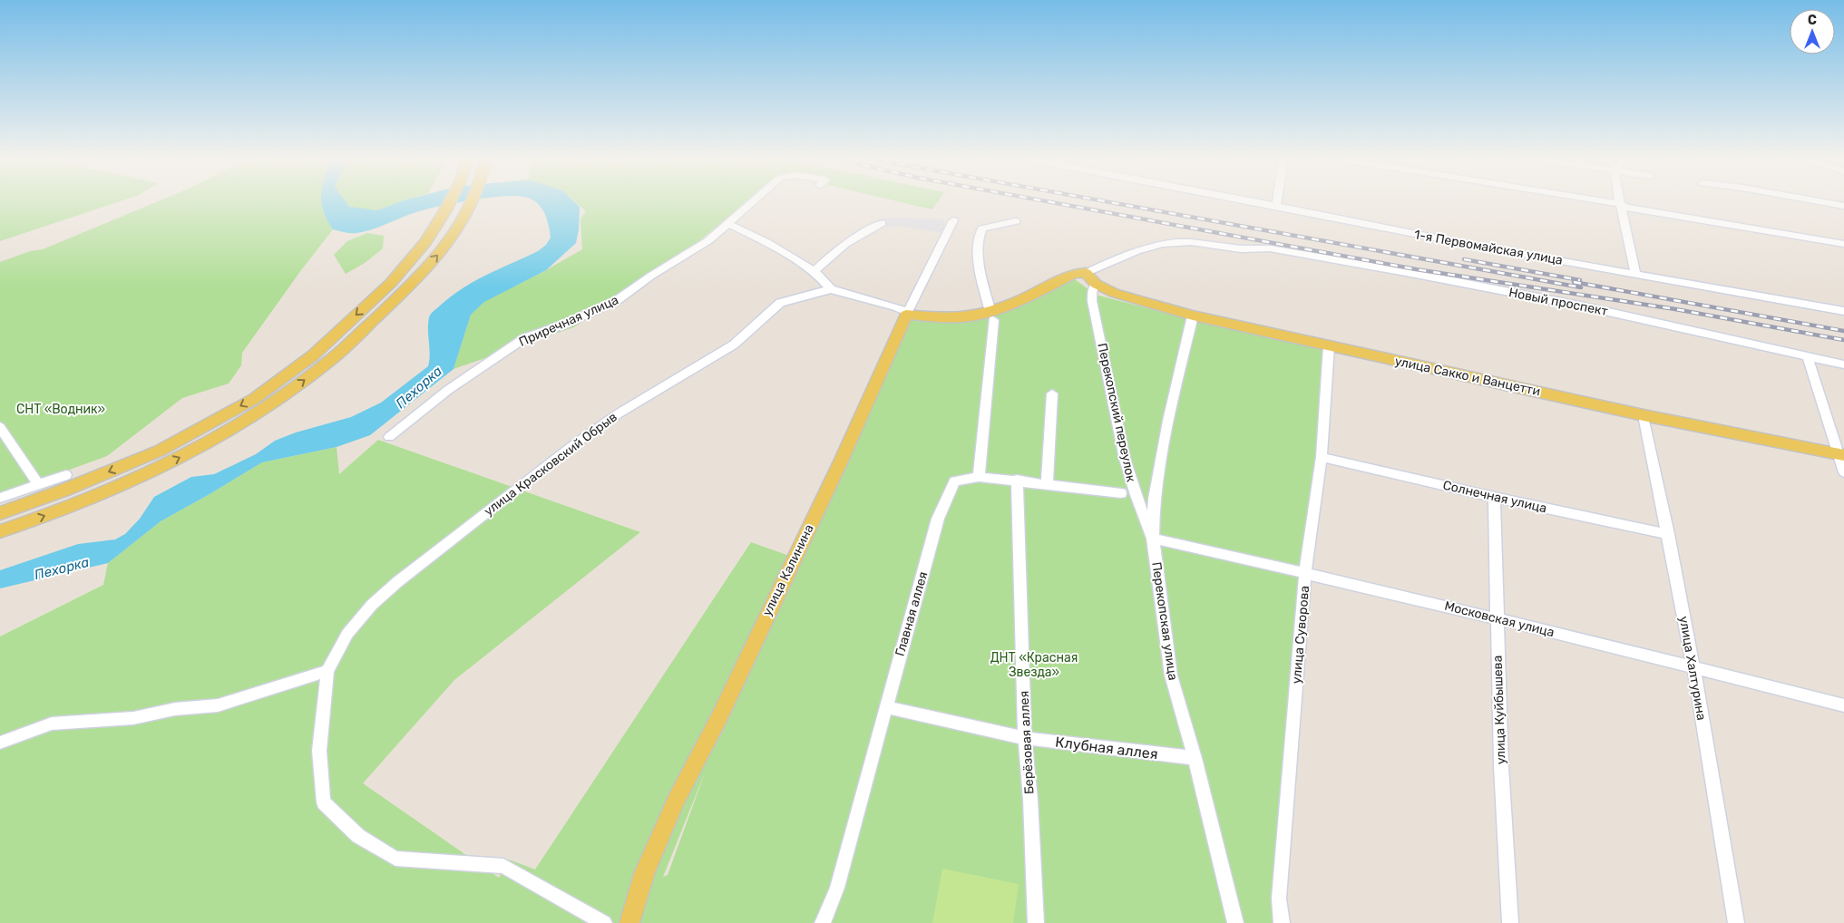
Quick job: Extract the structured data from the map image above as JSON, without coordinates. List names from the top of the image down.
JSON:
{
  "streets": {
    "main road": ["улица Сакко и Ванцетти", "улица Калинина"],
    "street": [
      "1-я Первомайская улица",
      "Новый проспект",
      "Приречная улица",
      "Перекопский переулок",
      "улица Красковский Обрыв",
      "Солнечная улица",
      "Главная аллея",
      "Московская улица",
      "Перекопская улица",
      "улица Суворова",
      "улица Халтурина",
      "улица Куйбышева",
      "Берёзовая аллея",
      "Клубная аллея"
    ]
  },
  "crossings": [
    ["Новый проспект", "улица Сакко и Ванцетти"],
    ["Новый проспект", "Перекопский переулок"],
    ["улица Сакко и Ванцетти", "Перекопский переулок"],
    ["улица Сакко и Ванцетти", "Перекопская улица"],
    ["улица Сакко и Ванцетти", "улица Суворова"],
    ["улица Сакко и Ванцетти", "улица Халтурина"],
    ["Перекопский переулок", "Московская улица"],
    ["Перекопский переулок", "Перекопская улица"],
    ["Солнечная улица", "улица Суворова"],
    ["Солнечная улица", "улица Халтурина"],
    ["Солнечная улица", "улица Куйбышева"],
    ["Главная аллея", "Клубная аллея"],
    ["Московская улица", "Перекопская улица"],
    ["Московская улица", "улица Суворова"],
    ["Московская улица", "улица Халтурина"],
    ["Московская улица", "улица Куйбышева"],
    ["Перекопская улица", "Клубная аллея"],
    ["Берёзовая аллея", "Клубная аллея"]
  ],
  "water": ["Пехорка"],
  "parks": ["СНТ «Водник»", "ДНТ «Красная Звезда»"],
  "north": "top"
}
